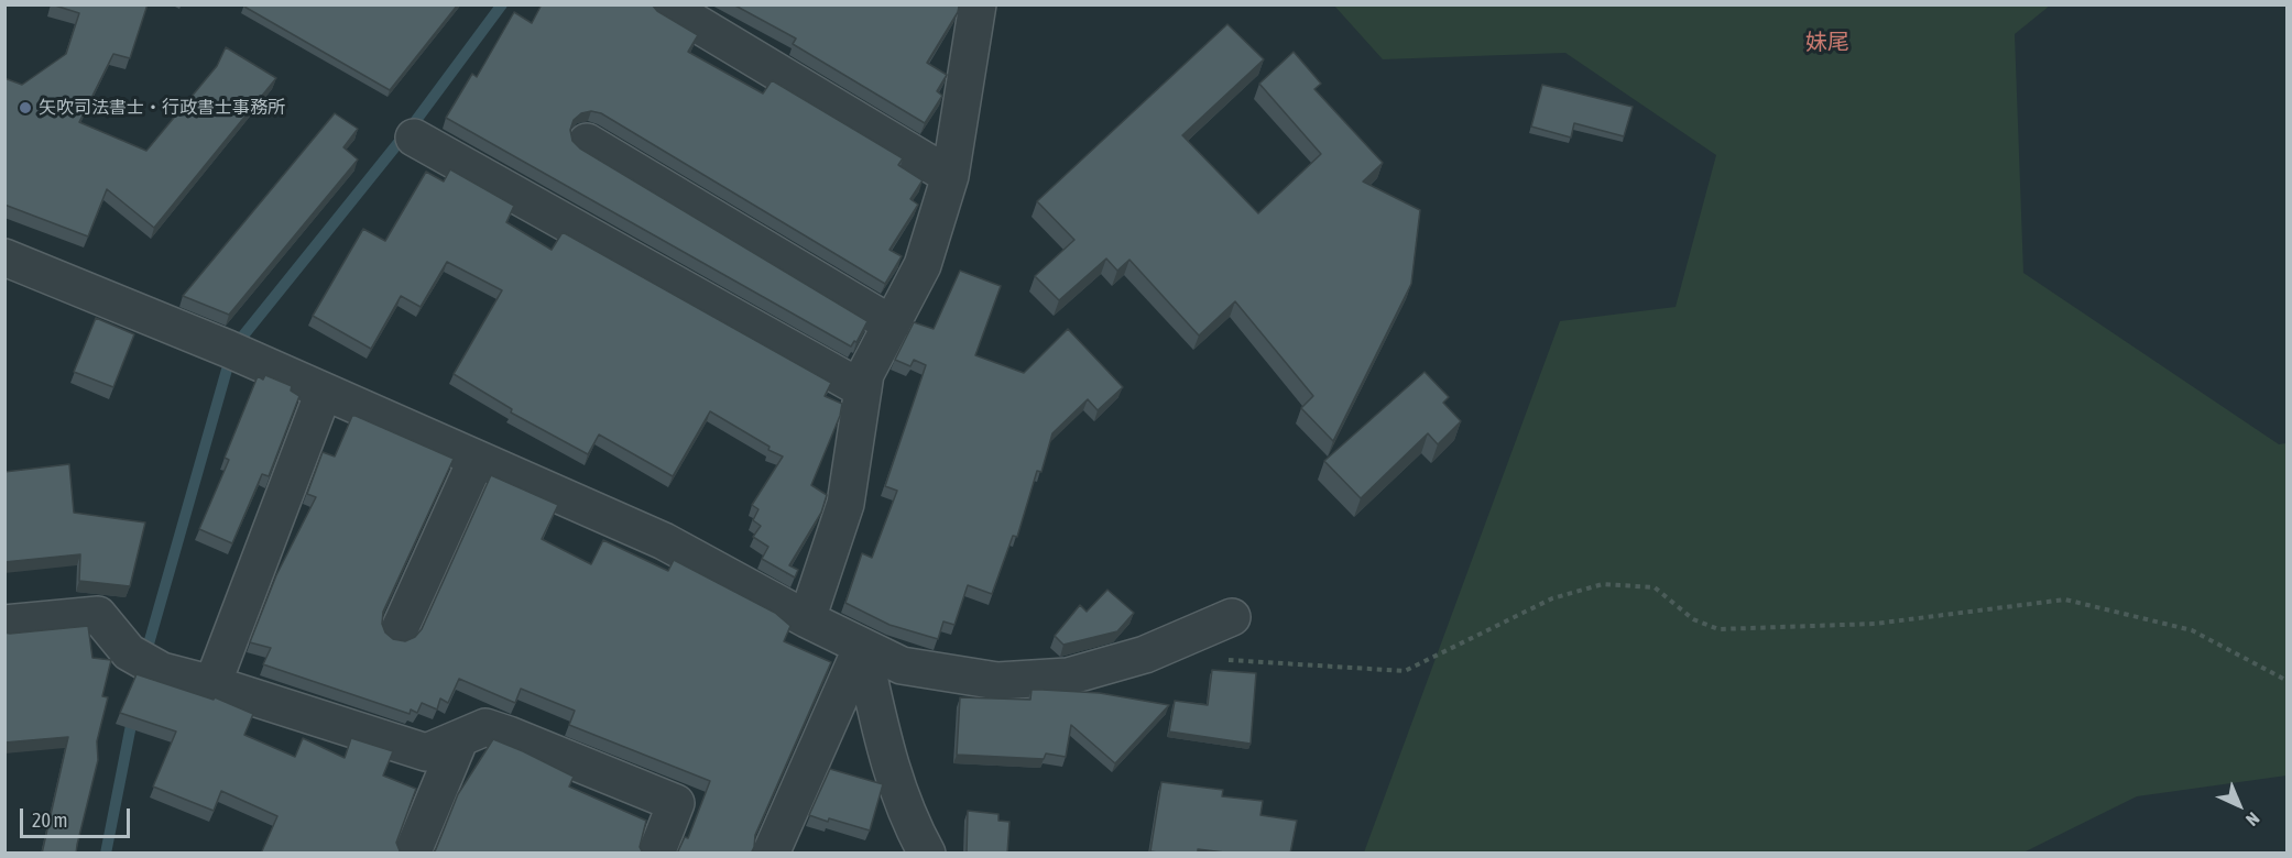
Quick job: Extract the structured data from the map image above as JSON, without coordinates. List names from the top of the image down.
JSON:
{
  "districts": ["妹尾"],
  "places": ["矢吹司法書士・行政書士事務所"],
  "scale_bar": "20 m",
  "north": "bottom right"
}
